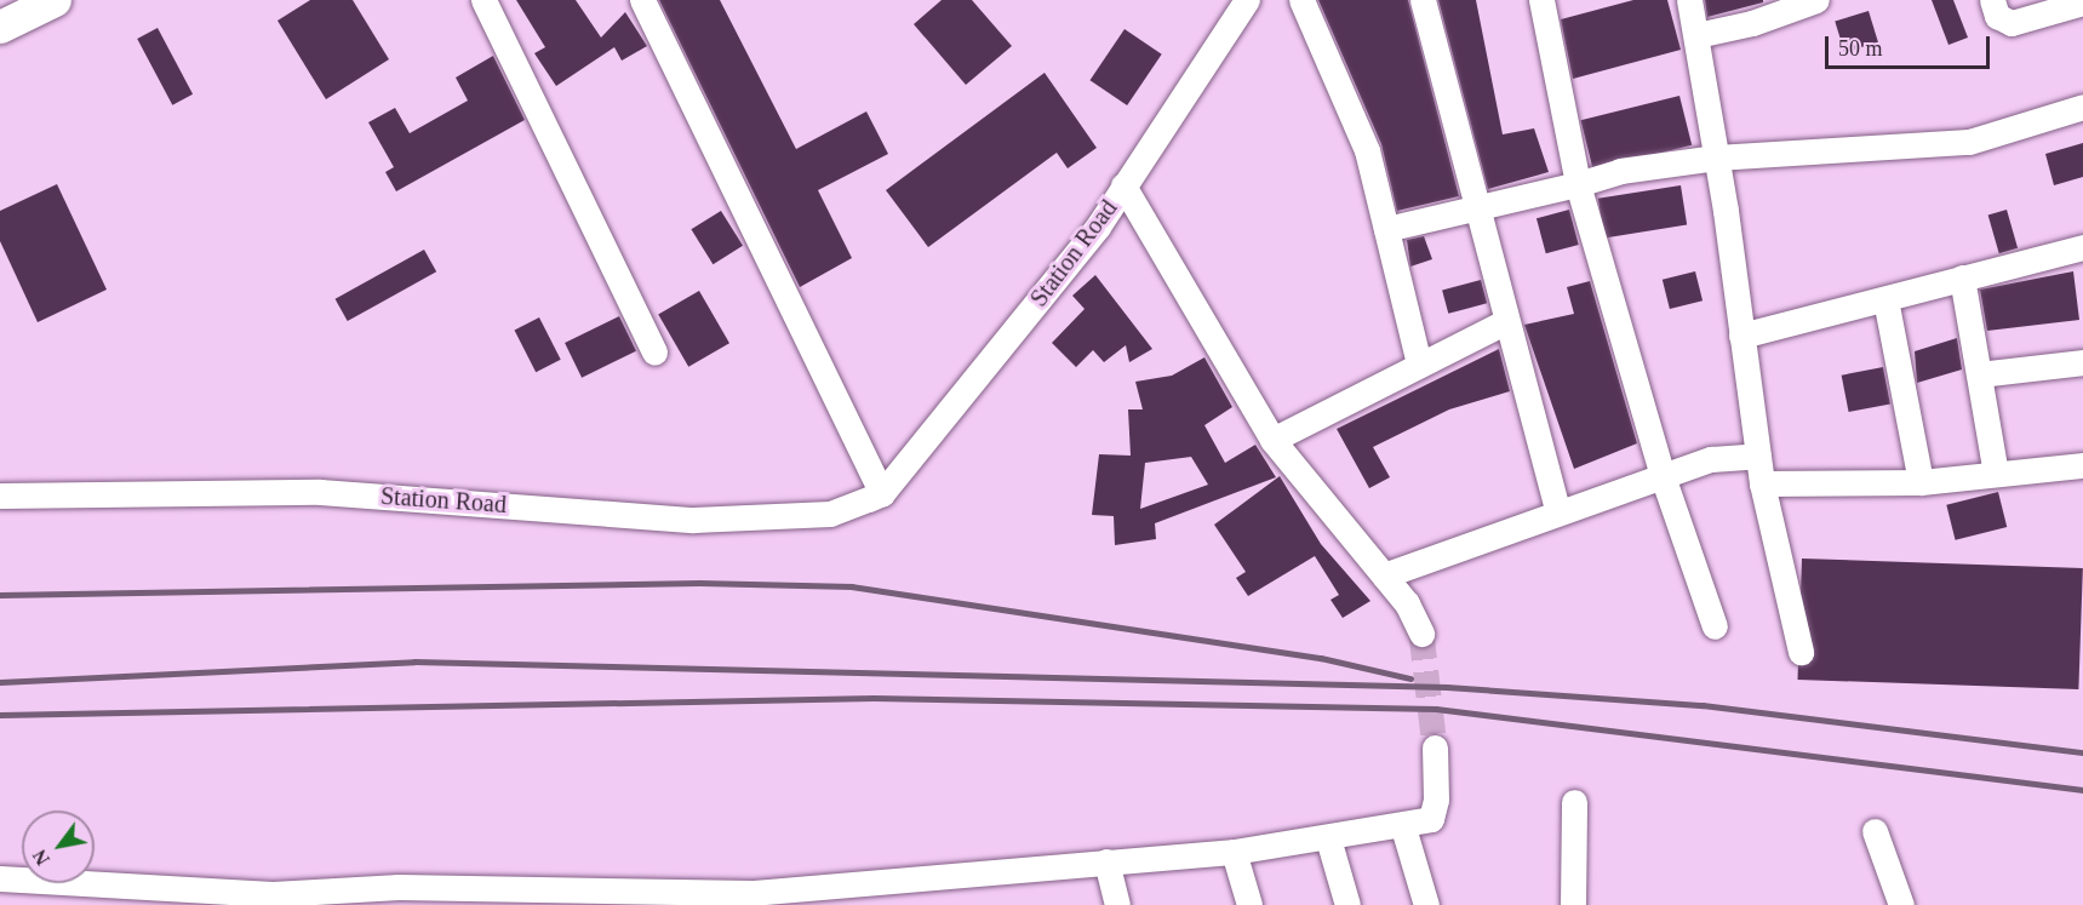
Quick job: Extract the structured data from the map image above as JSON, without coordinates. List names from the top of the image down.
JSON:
{
  "streets": {
    "street": ["Station Road"]
  },
  "scale_bar": "50 m",
  "north": "bottom left"
}
